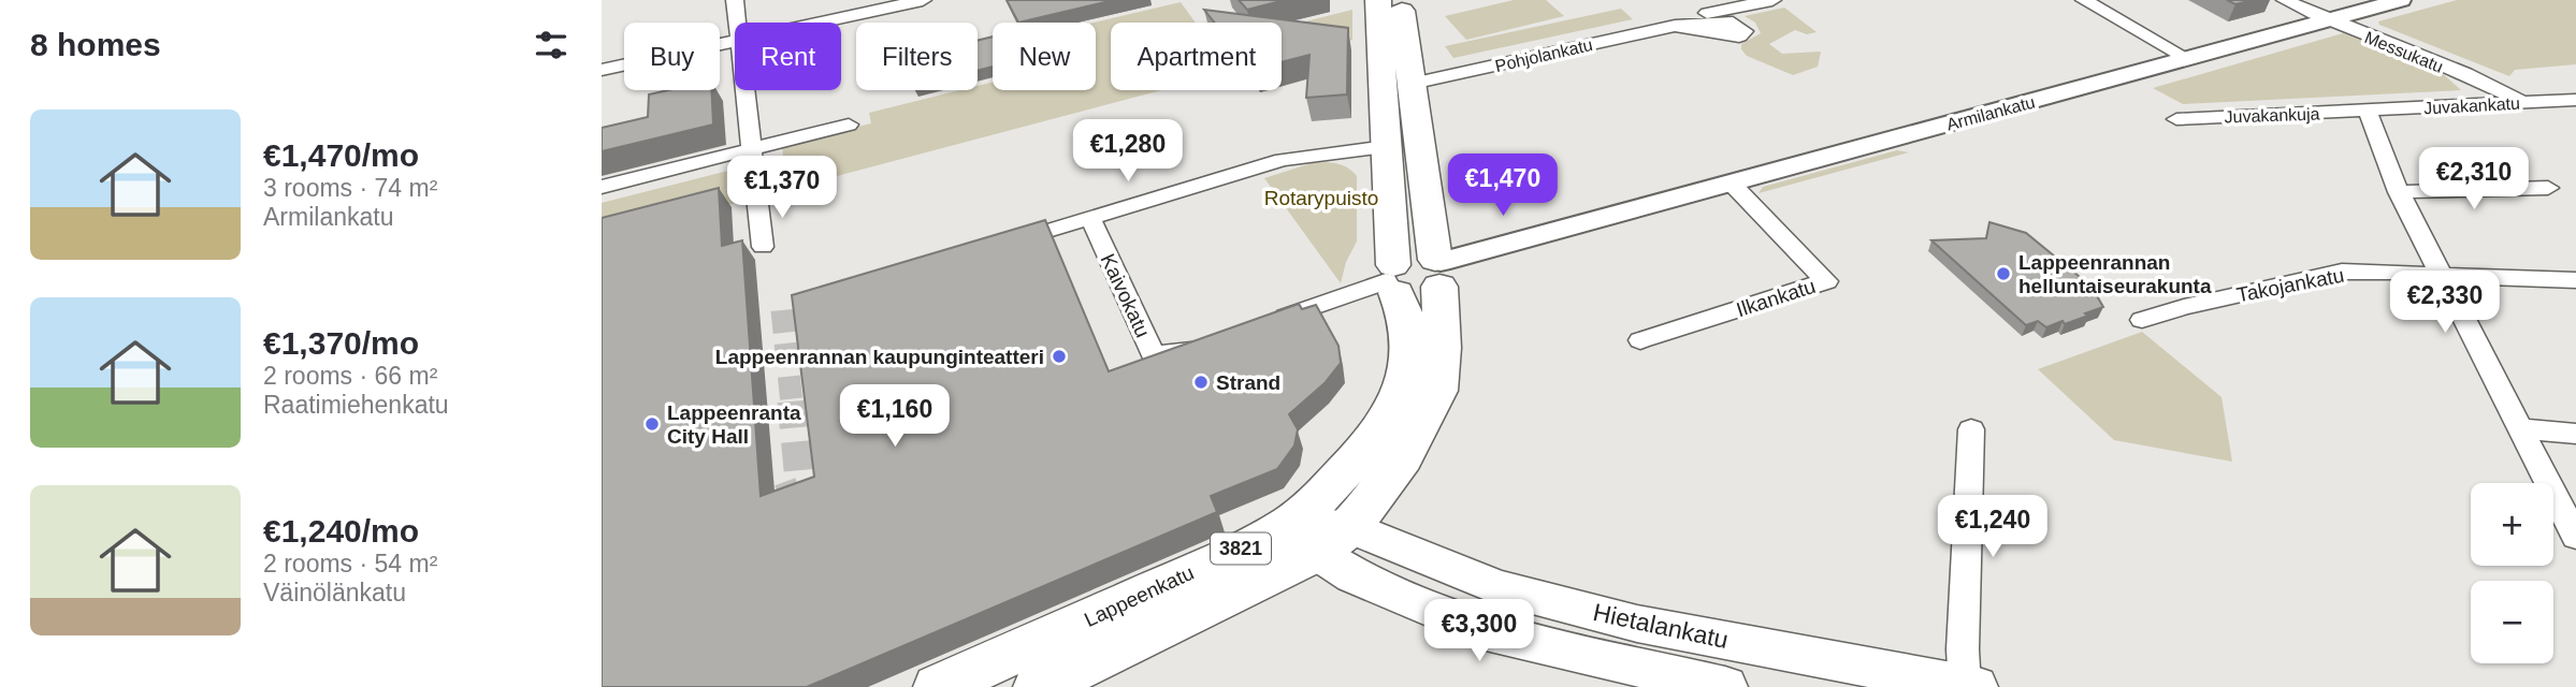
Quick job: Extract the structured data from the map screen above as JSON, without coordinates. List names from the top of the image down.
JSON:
{
  "streets": {
    "main road": ["3821", "Lappeenkatu", "Hietalankatu"],
    "street": [
      "Messukatu",
      "Pohjolankatu",
      "Juvakankatu",
      "Armilankatu",
      "Juvakankuja",
      "Takojankatu",
      "Kaivokatu",
      "Ilkankatu"
    ]
  },
  "crossings": [
    ["Messukatu", "Juvakankatu"],
    ["Messukatu", "Armilankatu"],
    ["Pohjolankatu", "Lappeenkatu"],
    ["Juvakankatu", "Juvakankuja"],
    ["Armilankatu", "Ilkankatu"],
    ["Armilankatu", "Lappeenkatu"],
    ["Lappeenkatu", "Hietalankatu"]
  ],
  "parks": ["Rotarypuisto"],
  "places": [
    "Lappeenrannan helluntaiseurakunta",
    "Lappeenrannan kaupunginteatteri",
    "Strand",
    "Lappeenranta City Hall"
  ],
  "page": {
    "heading": "8 homes",
    "chip": [
      "Buy",
      "Rent",
      "Filters",
      "New",
      "Apartment"
    ],
    "list": [
      {
        "name": "€1,470/mo",
        "note": "3 rooms · 74 m² · Armilankatu"
      },
      {
        "name": "€1,370/mo",
        "note": "2 rooms · 66 m² · Raatimiehenkatu"
      },
      {
        "name": "€1,240/mo",
        "note": "2 rooms · 54 m² · Väinölänkatu"
      }
    ],
    "price": [
      "€1,280",
      "€2,310",
      "€1,470",
      "€1,370",
      "€2,330",
      "€1,160",
      "€1,240",
      "€3,300"
    ],
    "map_buttons": ["+", "−"]
  }
}
